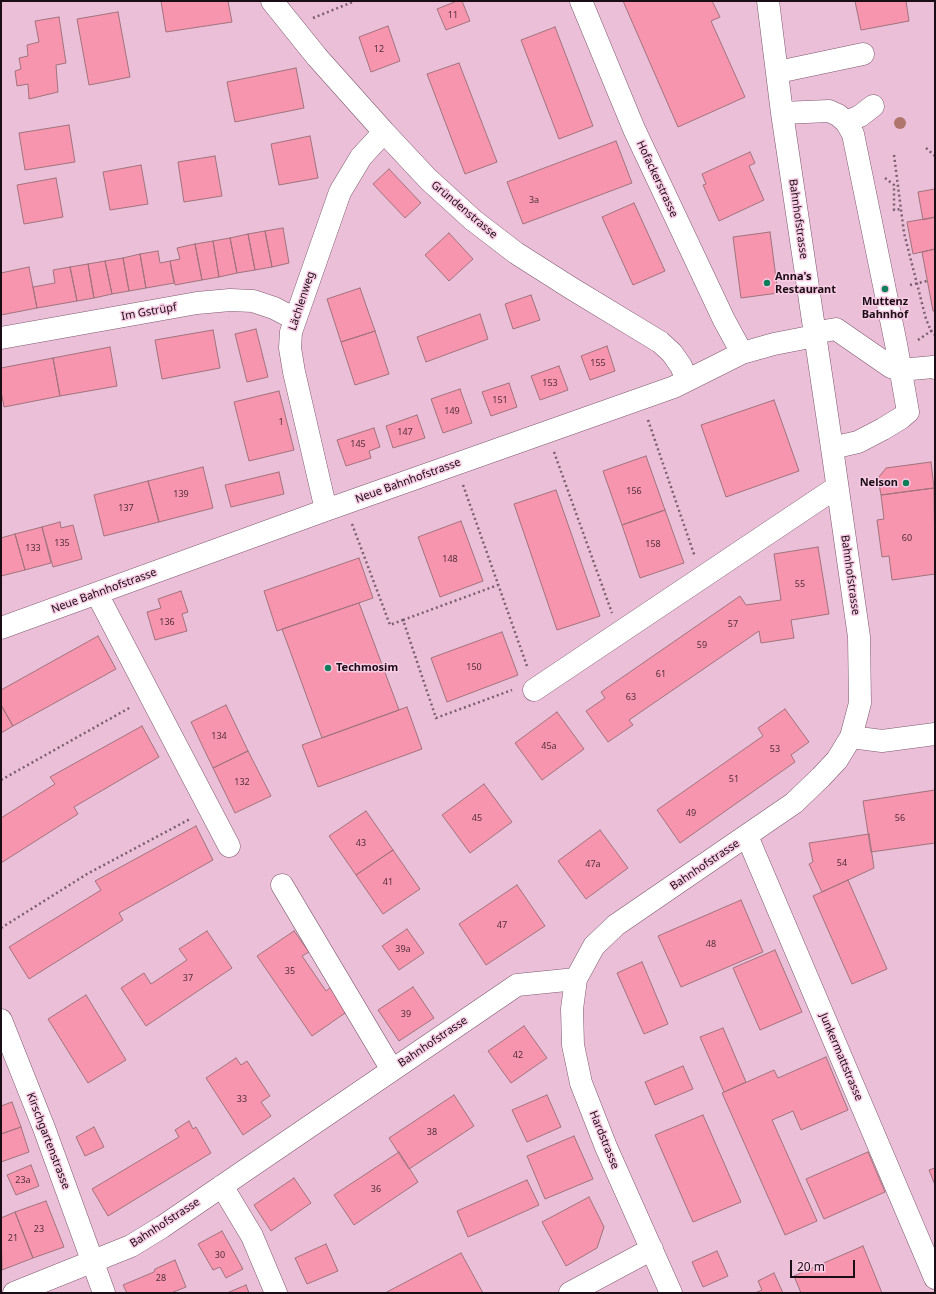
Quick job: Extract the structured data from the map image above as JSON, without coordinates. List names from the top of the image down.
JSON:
{
  "streets": {
    "street": [
      "Hofackerstrasse",
      "Gründenstrasse",
      "Bahnhofstrasse",
      "Lächlenweg",
      "Im Gstrüpf",
      "Neue Bahnhofstrasse",
      "Junkermattstrasse",
      "Hardstrasse",
      "Kirschgartenstrasse"
    ]
  },
  "crossings": [
    ["Hofackerstrasse", "Neue Bahnhofstrasse"],
    ["Gründenstrasse", "Lächlenweg"],
    ["Gründenstrasse", "Neue Bahnhofstrasse"],
    ["Bahnhofstrasse", "Neue Bahnhofstrasse"],
    ["Bahnhofstrasse", "Junkermattstrasse"],
    ["Bahnhofstrasse", "Hardstrasse"],
    ["Bahnhofstrasse", "Kirschgartenstrasse"],
    ["Lächlenweg", "Im Gstrüpf"],
    ["Lächlenweg", "Neue Bahnhofstrasse"]
  ],
  "places": [
    "Anna's Restaurant",
    "Muttenz Bahnhof",
    "Nelson",
    "Techmosim"
  ],
  "house_numbers": [
    "11",
    "12",
    "3a",
    "155",
    "153",
    "151",
    "149",
    "1",
    "147",
    "145",
    "156",
    "139",
    "137",
    "60",
    "135",
    "158",
    "133",
    "148",
    "55",
    "136",
    "57",
    "59",
    "150",
    "61",
    "63",
    "134",
    "45a",
    "53",
    "51",
    "132",
    "49",
    "45",
    "56",
    "43",
    "54",
    "47a",
    "41",
    "47",
    "48",
    "39a",
    "35",
    "37",
    "39",
    "42",
    "33",
    "38",
    "23a",
    "36",
    "23",
    "21",
    "30",
    "28"
  ],
  "scale_bar": "20 m"
}
